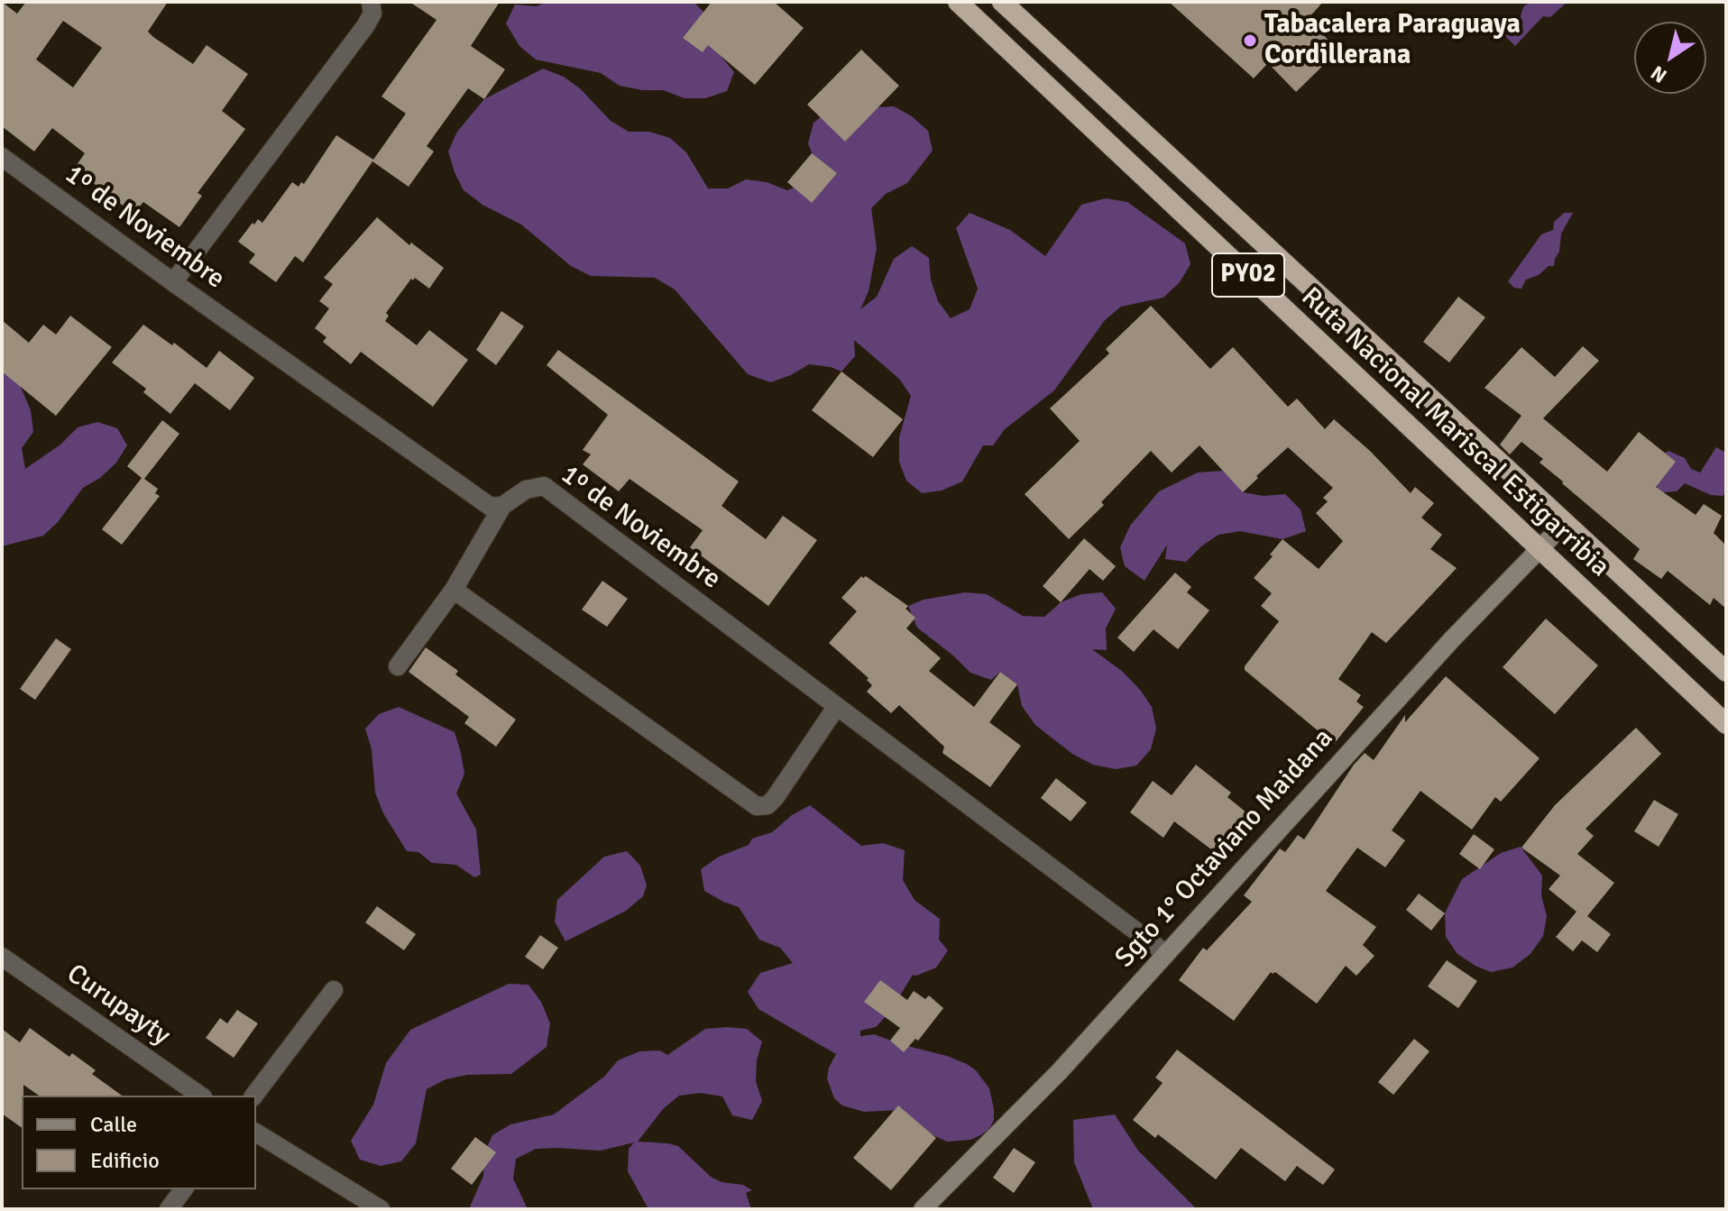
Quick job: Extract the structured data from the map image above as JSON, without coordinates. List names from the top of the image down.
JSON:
{
  "streets": {
    "highway": ["PY02", "Ruta Nacional Mariscal Estigarribia"],
    "main road": ["Sgto 1° Octaviano Maidana"],
    "street": ["1º de Noviembre", "Curupayty"]
  },
  "crossings": [
    ["1º de Noviembre", "Sgto 1° Octaviano Maidana"],
    ["Ruta Nacional Mariscal Estigarribia", "Sgto 1° Octaviano Maidana"]
  ],
  "places": ["Tabacalera Paraguaya Cordillerana"],
  "legend": ["Calle", "Edificio"],
  "north": "bottom left"
}
